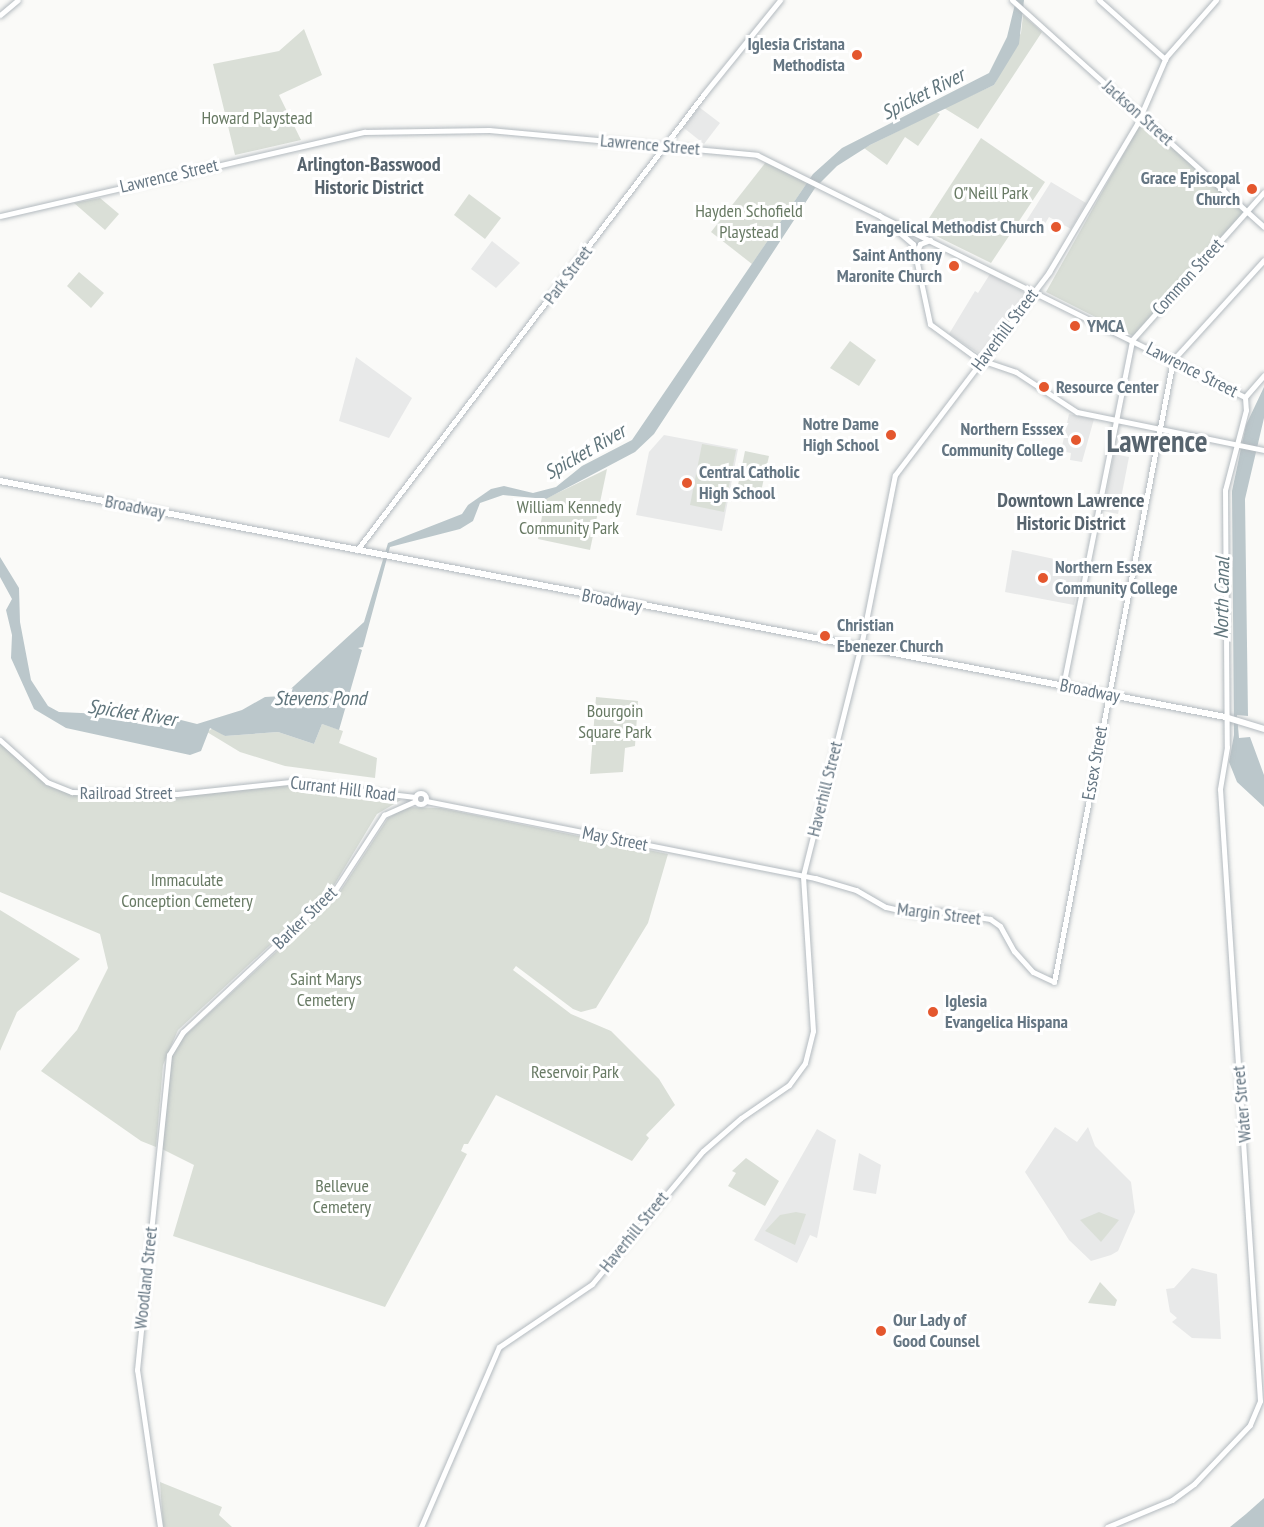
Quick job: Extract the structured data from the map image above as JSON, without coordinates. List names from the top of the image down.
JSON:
{
  "streets": {
    "main road": [
      "Jackson Street",
      "Lawrence Street",
      "Park Street",
      "Common Street",
      "Haverhill Street",
      "Broadway",
      "Essex Street",
      "Currant Hill Road",
      "Railroad Street",
      "May Street",
      "Margin Street",
      "Barker Street",
      "Water Street",
      "Woodland Street"
    ]
  },
  "crossings": [
    ["Jackson Street", "Common Street"],
    ["Jackson Street", "Haverhill Street"],
    ["Lawrence Street", "Park Street"],
    ["Lawrence Street", "Common Street"],
    ["Lawrence Street", "Haverhill Street"],
    ["Lawrence Street", "Essex Street"],
    ["Lawrence Street", "Water Street"],
    ["Park Street", "Broadway"],
    ["Haverhill Street", "Broadway"],
    ["Haverhill Street", "May Street"],
    ["Haverhill Street", "Margin Street"],
    ["Broadway", "Essex Street"],
    ["Broadway", "Water Street"],
    ["Essex Street", "Margin Street"],
    ["Currant Hill Road", "Railroad Street"],
    ["Currant Hill Road", "May Street"],
    ["Currant Hill Road", "Barker Street"],
    ["May Street", "Margin Street"],
    ["Barker Street", "Woodland Street"]
  ],
  "districts": ["Arlington-Basswood Historic District", "Lawrence", "Downtown Lawrence Historic District"],
  "water": ["Spicket River", "North Canal", "Stevens Pond"],
  "parks": [
    "Howard Playstead",
    "O\"Neill Park",
    "Hayden Schofield Playstead",
    "William Kennedy Community Park",
    "Bourgoin Square Park",
    "Immaculate Conception Cemetery",
    "Saint Marys Cemetery",
    "Reservoir Park",
    "Bellevue Cemetery"
  ],
  "places": [
    "Iglesia Cristana Methodista",
    "Grace Episcopal Church",
    "Evangelical Methodist Church",
    "Saint Anthony Maronite Church",
    "YMCA",
    "Resource Center",
    "Notre Dame High School",
    "Northern Esssex Community College",
    "Central Catholic High School",
    "Northern Essex Community College",
    "Christian Ebenezer Church",
    "Iglesia Evangelica Hispana",
    "Our Lady of Good Counsel"
  ]
}
